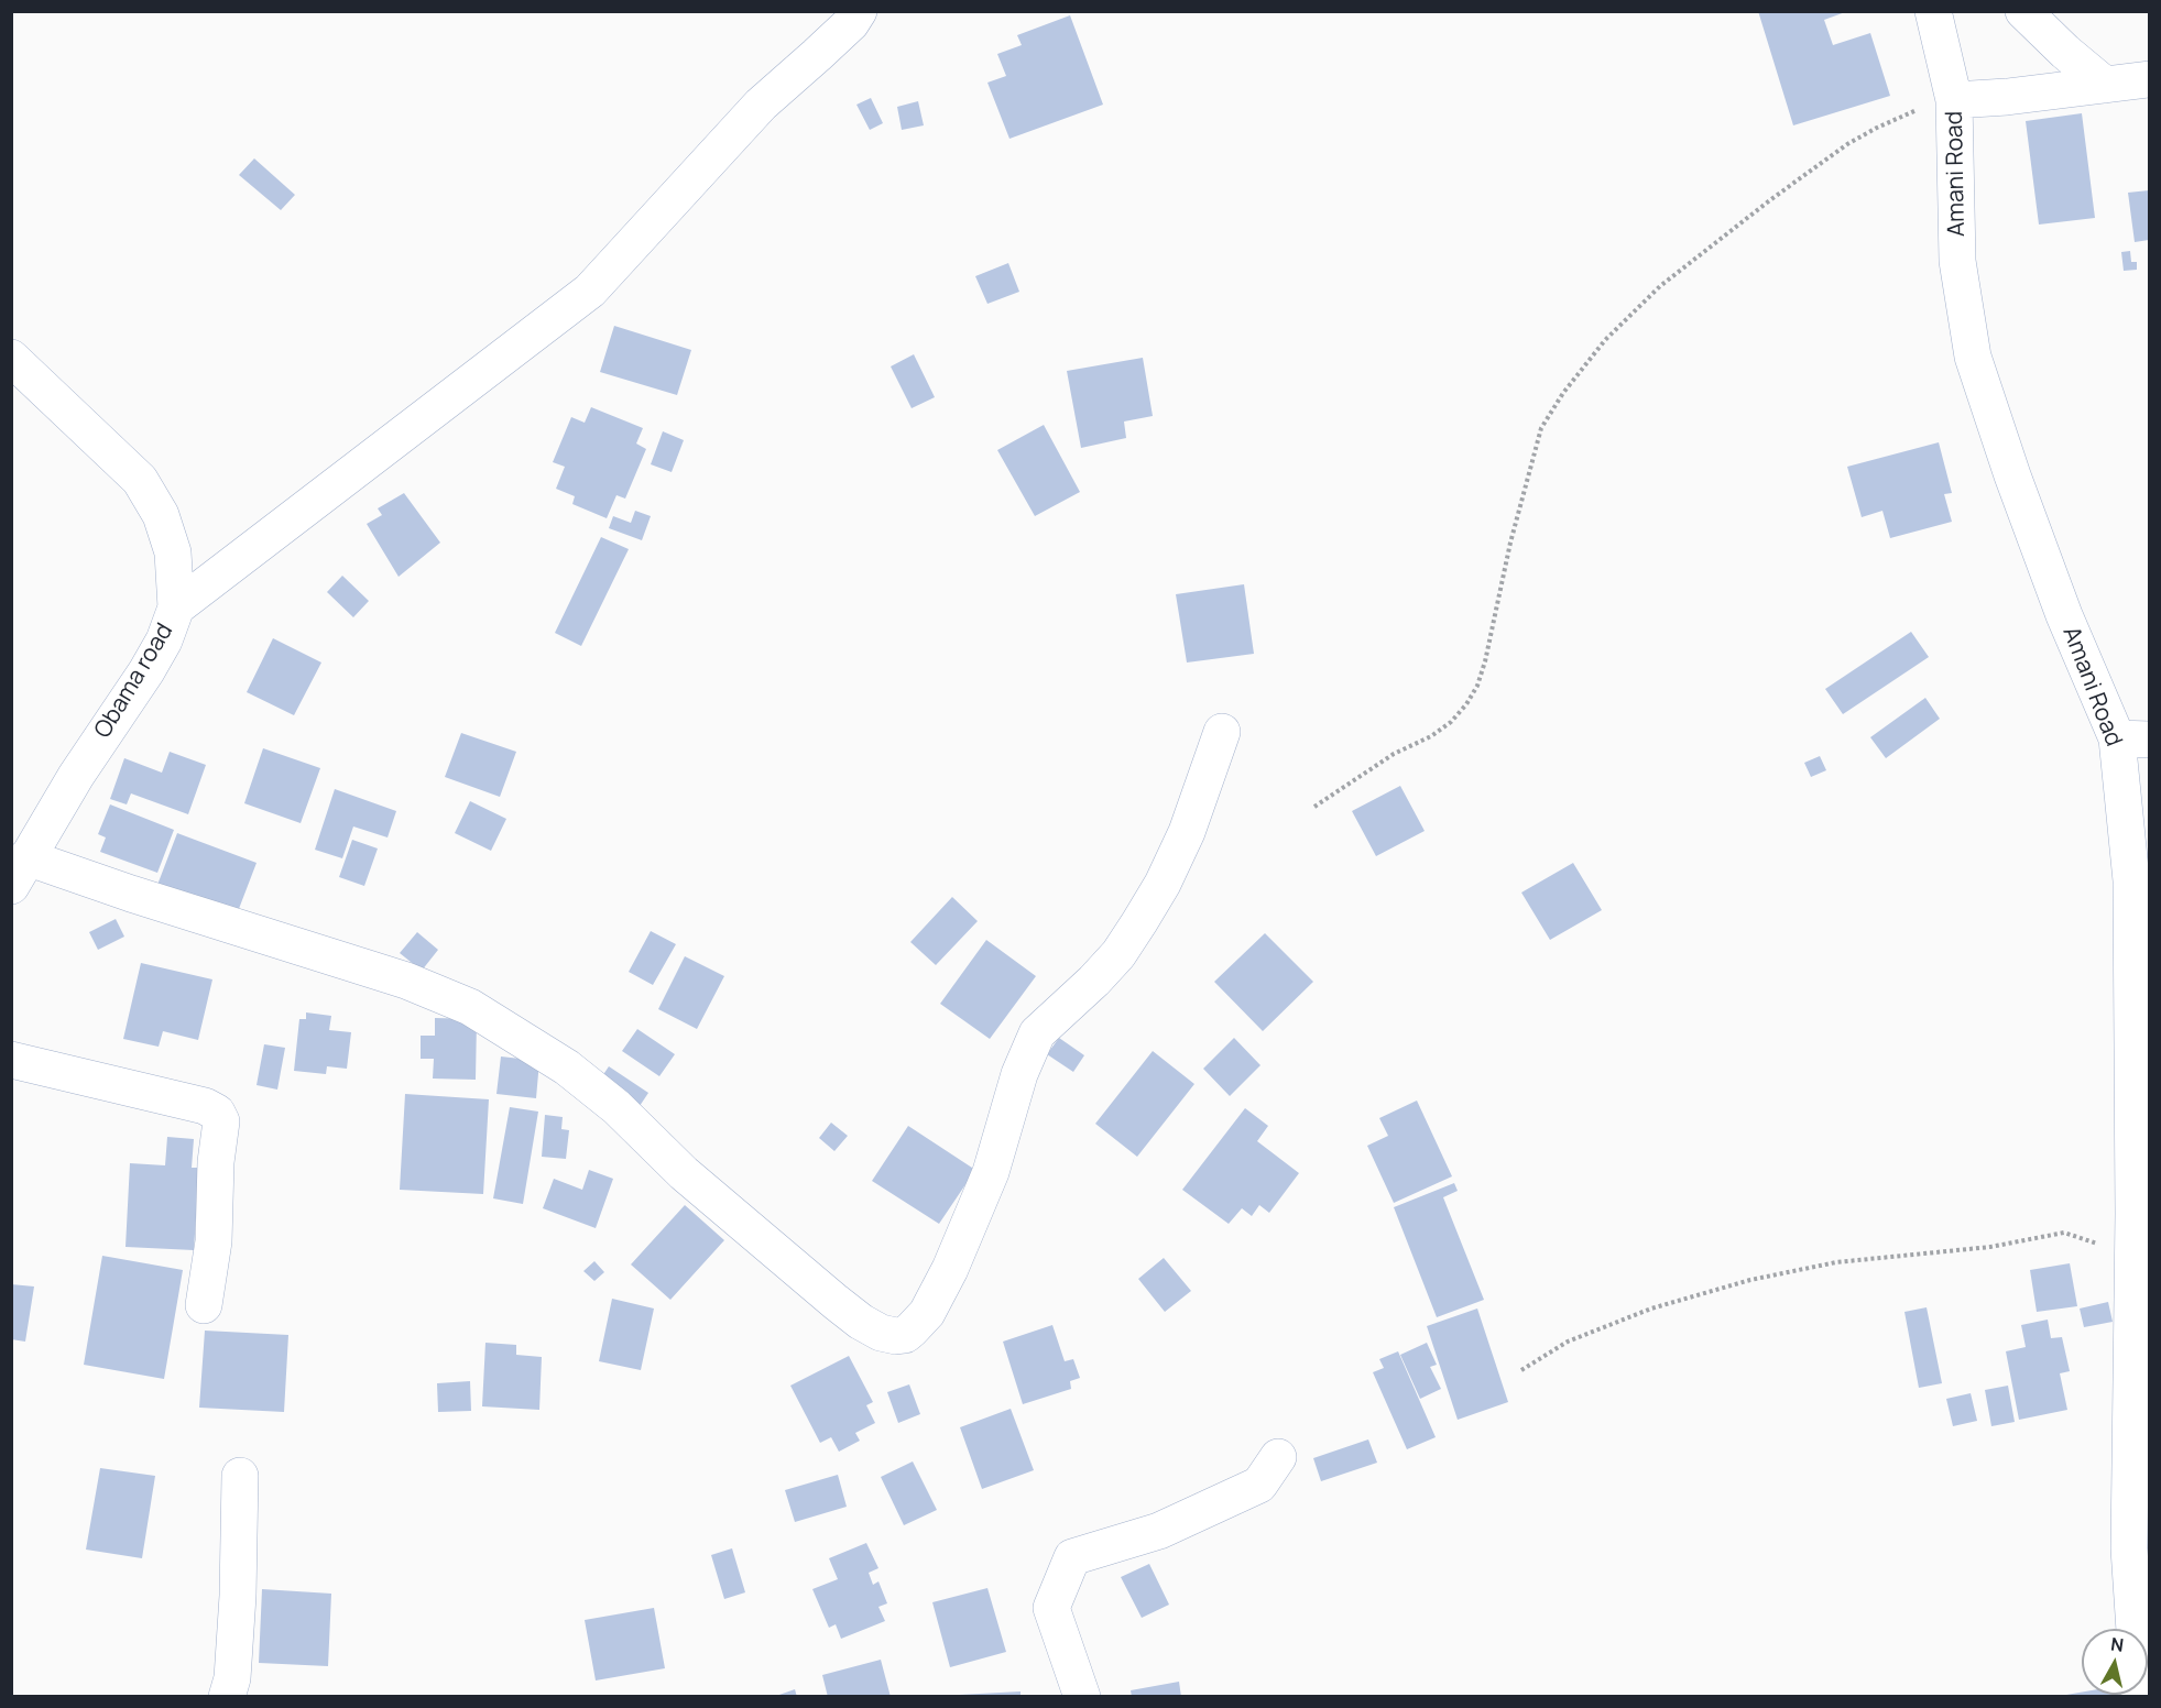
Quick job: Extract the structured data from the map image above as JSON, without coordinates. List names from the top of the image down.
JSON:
{
  "streets": {
    "street": ["Amani Road", "Obama road"]
  },
  "north": "top"
}
